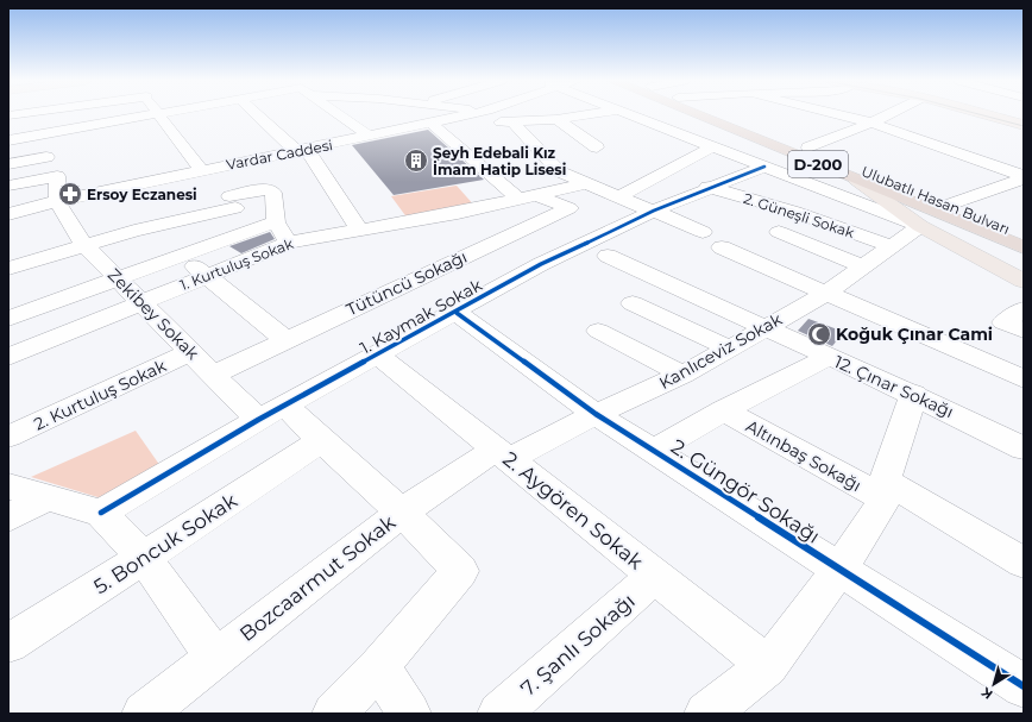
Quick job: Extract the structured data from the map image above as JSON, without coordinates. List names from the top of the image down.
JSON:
{
  "streets": {
    "highway": ["D-200", "Ulubatlı Hasan Bulvarı"],
    "street": [
      "Vardar Caddesi",
      "2. Güneşli Sokak",
      "1. Kurtuluş Sokak",
      "Tütüncü Sokağı",
      "Zekibey Sokak",
      "1. Kaymak Sokak",
      "Kanlıceviz Sokak",
      "12. Çınar Sokağı",
      "2. Kurtuluş Sokak",
      "Altınbaş Sokağı",
      "2. Güngör Sokağı",
      "2. Aygören Sokak",
      "5. Boncuk Sokak",
      "Bozcaarmut Sokak",
      "7. Şanlı Sokağı"
    ]
  },
  "crossings": [
    ["Vardar Caddesi", "Zekibey Sokak"],
    ["2. Güneşli Sokak", "1. Kaymak Sokak"],
    ["2. Güneşli Sokak", "Kanlıceviz Sokak"],
    ["1. Kurtuluş Sokak", "Tütüncü Sokağı"],
    ["1. Kurtuluş Sokak", "Zekibey Sokak"],
    ["Tütüncü Sokağı", "Zekibey Sokak"],
    ["Zekibey Sokak", "1. Kaymak Sokak"],
    ["Zekibey Sokak", "2. Kurtuluş Sokak"],
    ["1. Kaymak Sokak", "2. Güngör Sokağı"],
    ["1. Kaymak Sokak", "2. Aygören Sokak"],
    ["Kanlıceviz Sokak", "12. Çınar Sokağı"],
    ["Kanlıceviz Sokak", "2. Güngör Sokağı"],
    ["Kanlıceviz Sokak", "2. Aygören Sokak"],
    ["Kanlıceviz Sokak", "Bozcaarmut Sokak"],
    ["2. Aygören Sokak", "Bozcaarmut Sokak"],
    ["2. Aygören Sokak", "7. Şanlı Sokağı"]
  ],
  "places": {
    "building": ["Şeyh Edebali Kız İmam Hatip Lisesi"],
    "pharmacy": ["Ersoy Eczanesi"],
    "mosque": ["Koğuk Çınar Cami"]
  },
  "north": "bottom left"
}
